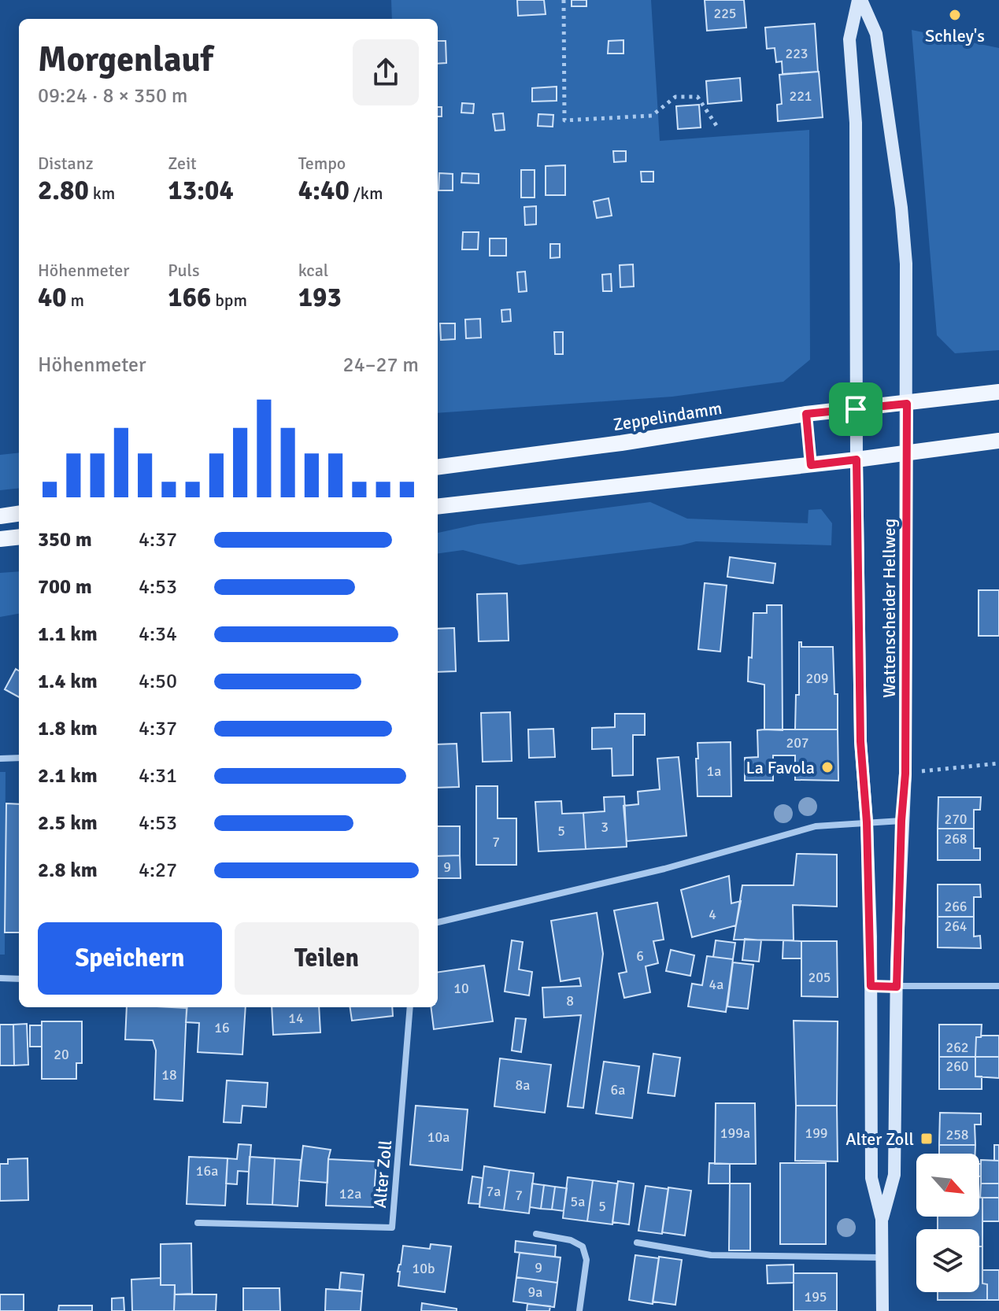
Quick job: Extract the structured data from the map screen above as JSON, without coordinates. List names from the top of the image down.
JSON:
{
  "streets": {
    "main road": ["Zeppelindamm", "Wattenscheider Hellweg"],
    "street": ["Alter Zoll"]
  },
  "crossings": [
    ["Zeppelindamm", "Wattenscheider Hellweg"]
  ],
  "places": {
    "other": ["Schley's", "La Favola"],
    "transit": ["Alter Zoll"]
  },
  "house_numbers": [
    "225",
    "223",
    "221",
    "209",
    "207",
    "1a",
    "270",
    "3",
    "5",
    "268",
    "7",
    "9",
    "266",
    "4",
    "264",
    "6",
    "205",
    "4a",
    "10",
    "8",
    "14",
    "16",
    "262",
    "20",
    "260",
    "18",
    "8a",
    "6a",
    "199a",
    "199",
    "258",
    "10a",
    "16a",
    "7a",
    "12a",
    "7",
    "5a",
    "5",
    "9",
    "10b",
    "9a",
    "195"
  ],
  "north": "bottom right",
  "page": {
    "heading": ["Morgenlauf", "09:24 · 8 × 350 m"],
    "stats": [
      ["Distanz", "2.80 km"],
      ["Zeit", "13:04"],
      ["Tempo", "4:40 /km"],
      ["Höhenmeter", "40 m"],
      ["Puls", "166 bpm"],
      ["kcal", "193"]
    ],
    "chart": ["Höhenmeter", "24–27 m"],
    "list": [
      {
        "name": "350 m",
        "note": "4:37"
      },
      {
        "name": "700 m",
        "note": "4:53"
      },
      {
        "name": "1.1 km",
        "note": "4:34"
      },
      {
        "name": "1.4 km",
        "note": "4:50"
      },
      {
        "name": "1.8 km",
        "note": "4:37"
      },
      {
        "name": "2.1 km",
        "note": "4:31"
      },
      {
        "name": "2.5 km",
        "note": "4:53"
      },
      {
        "name": "2.8 km",
        "note": "4:27"
      }
    ],
    "buttons": ["Speichern", "Teilen"]
  }
}
